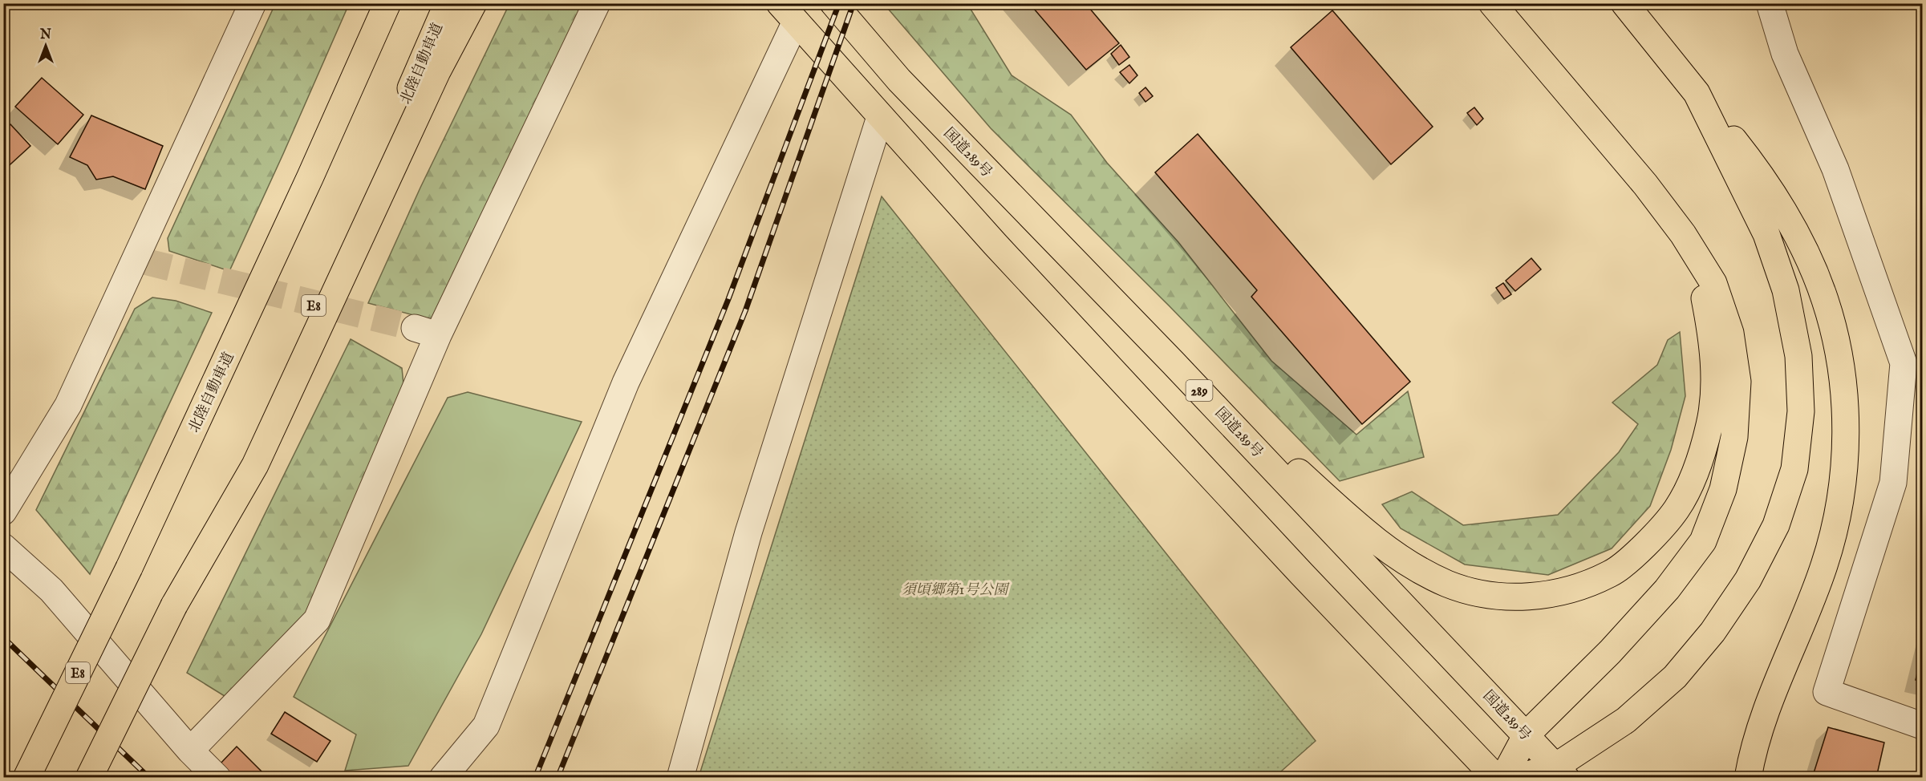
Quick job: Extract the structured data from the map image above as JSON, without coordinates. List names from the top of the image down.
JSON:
{
  "streets": {
    "highway": [
      "北陸自動車道",
      "国道289号",
      "E8",
      "289"
    ]
  },
  "parks": ["須頃郷第1号公園"],
  "north": "top"
}
